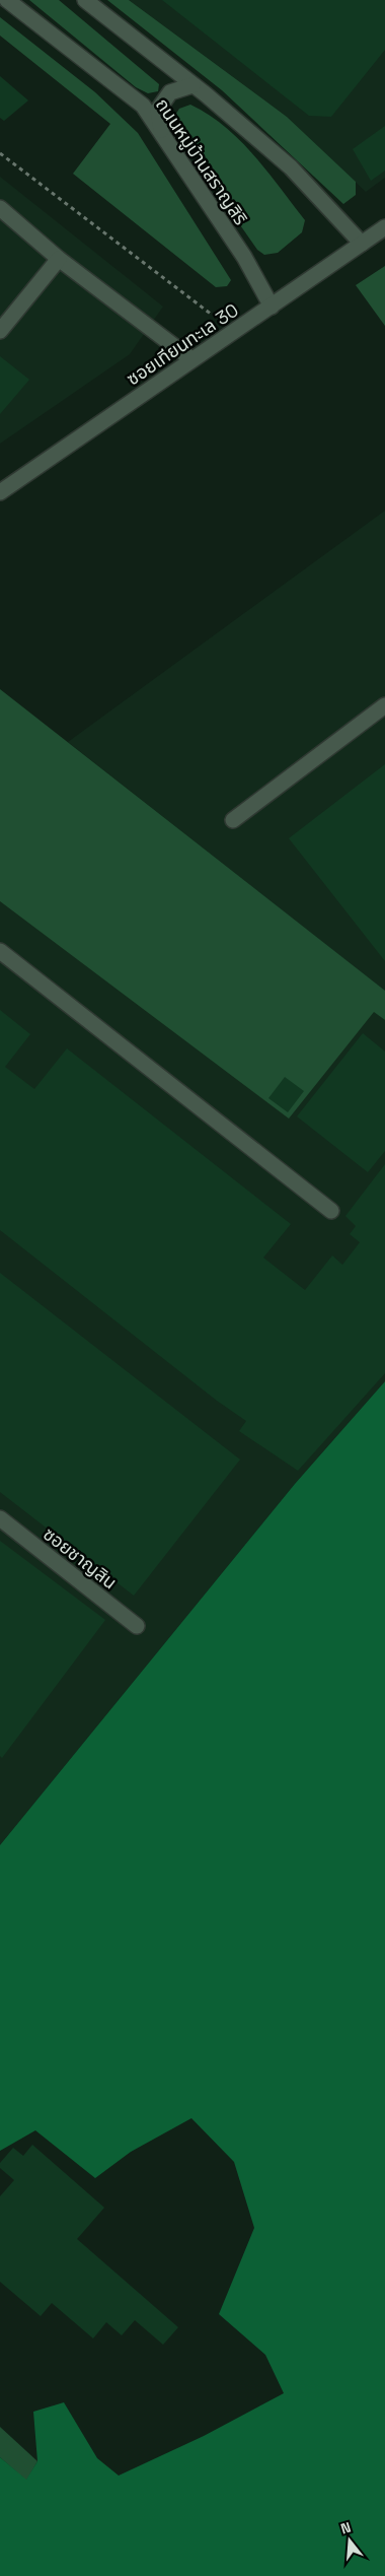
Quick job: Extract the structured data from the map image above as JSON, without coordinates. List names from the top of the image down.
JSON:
{
  "streets": {
    "street": ["ถนนหมู่บ้านสราญสิริ", "ซอยเทียนทะเล 30", "ซอยชาญสิน"]
  },
  "crossings": [
    ["ถนนหมู่บ้านสราญสิริ", "ซอยเทียนทะเล 30"]
  ],
  "north": "top"
}
